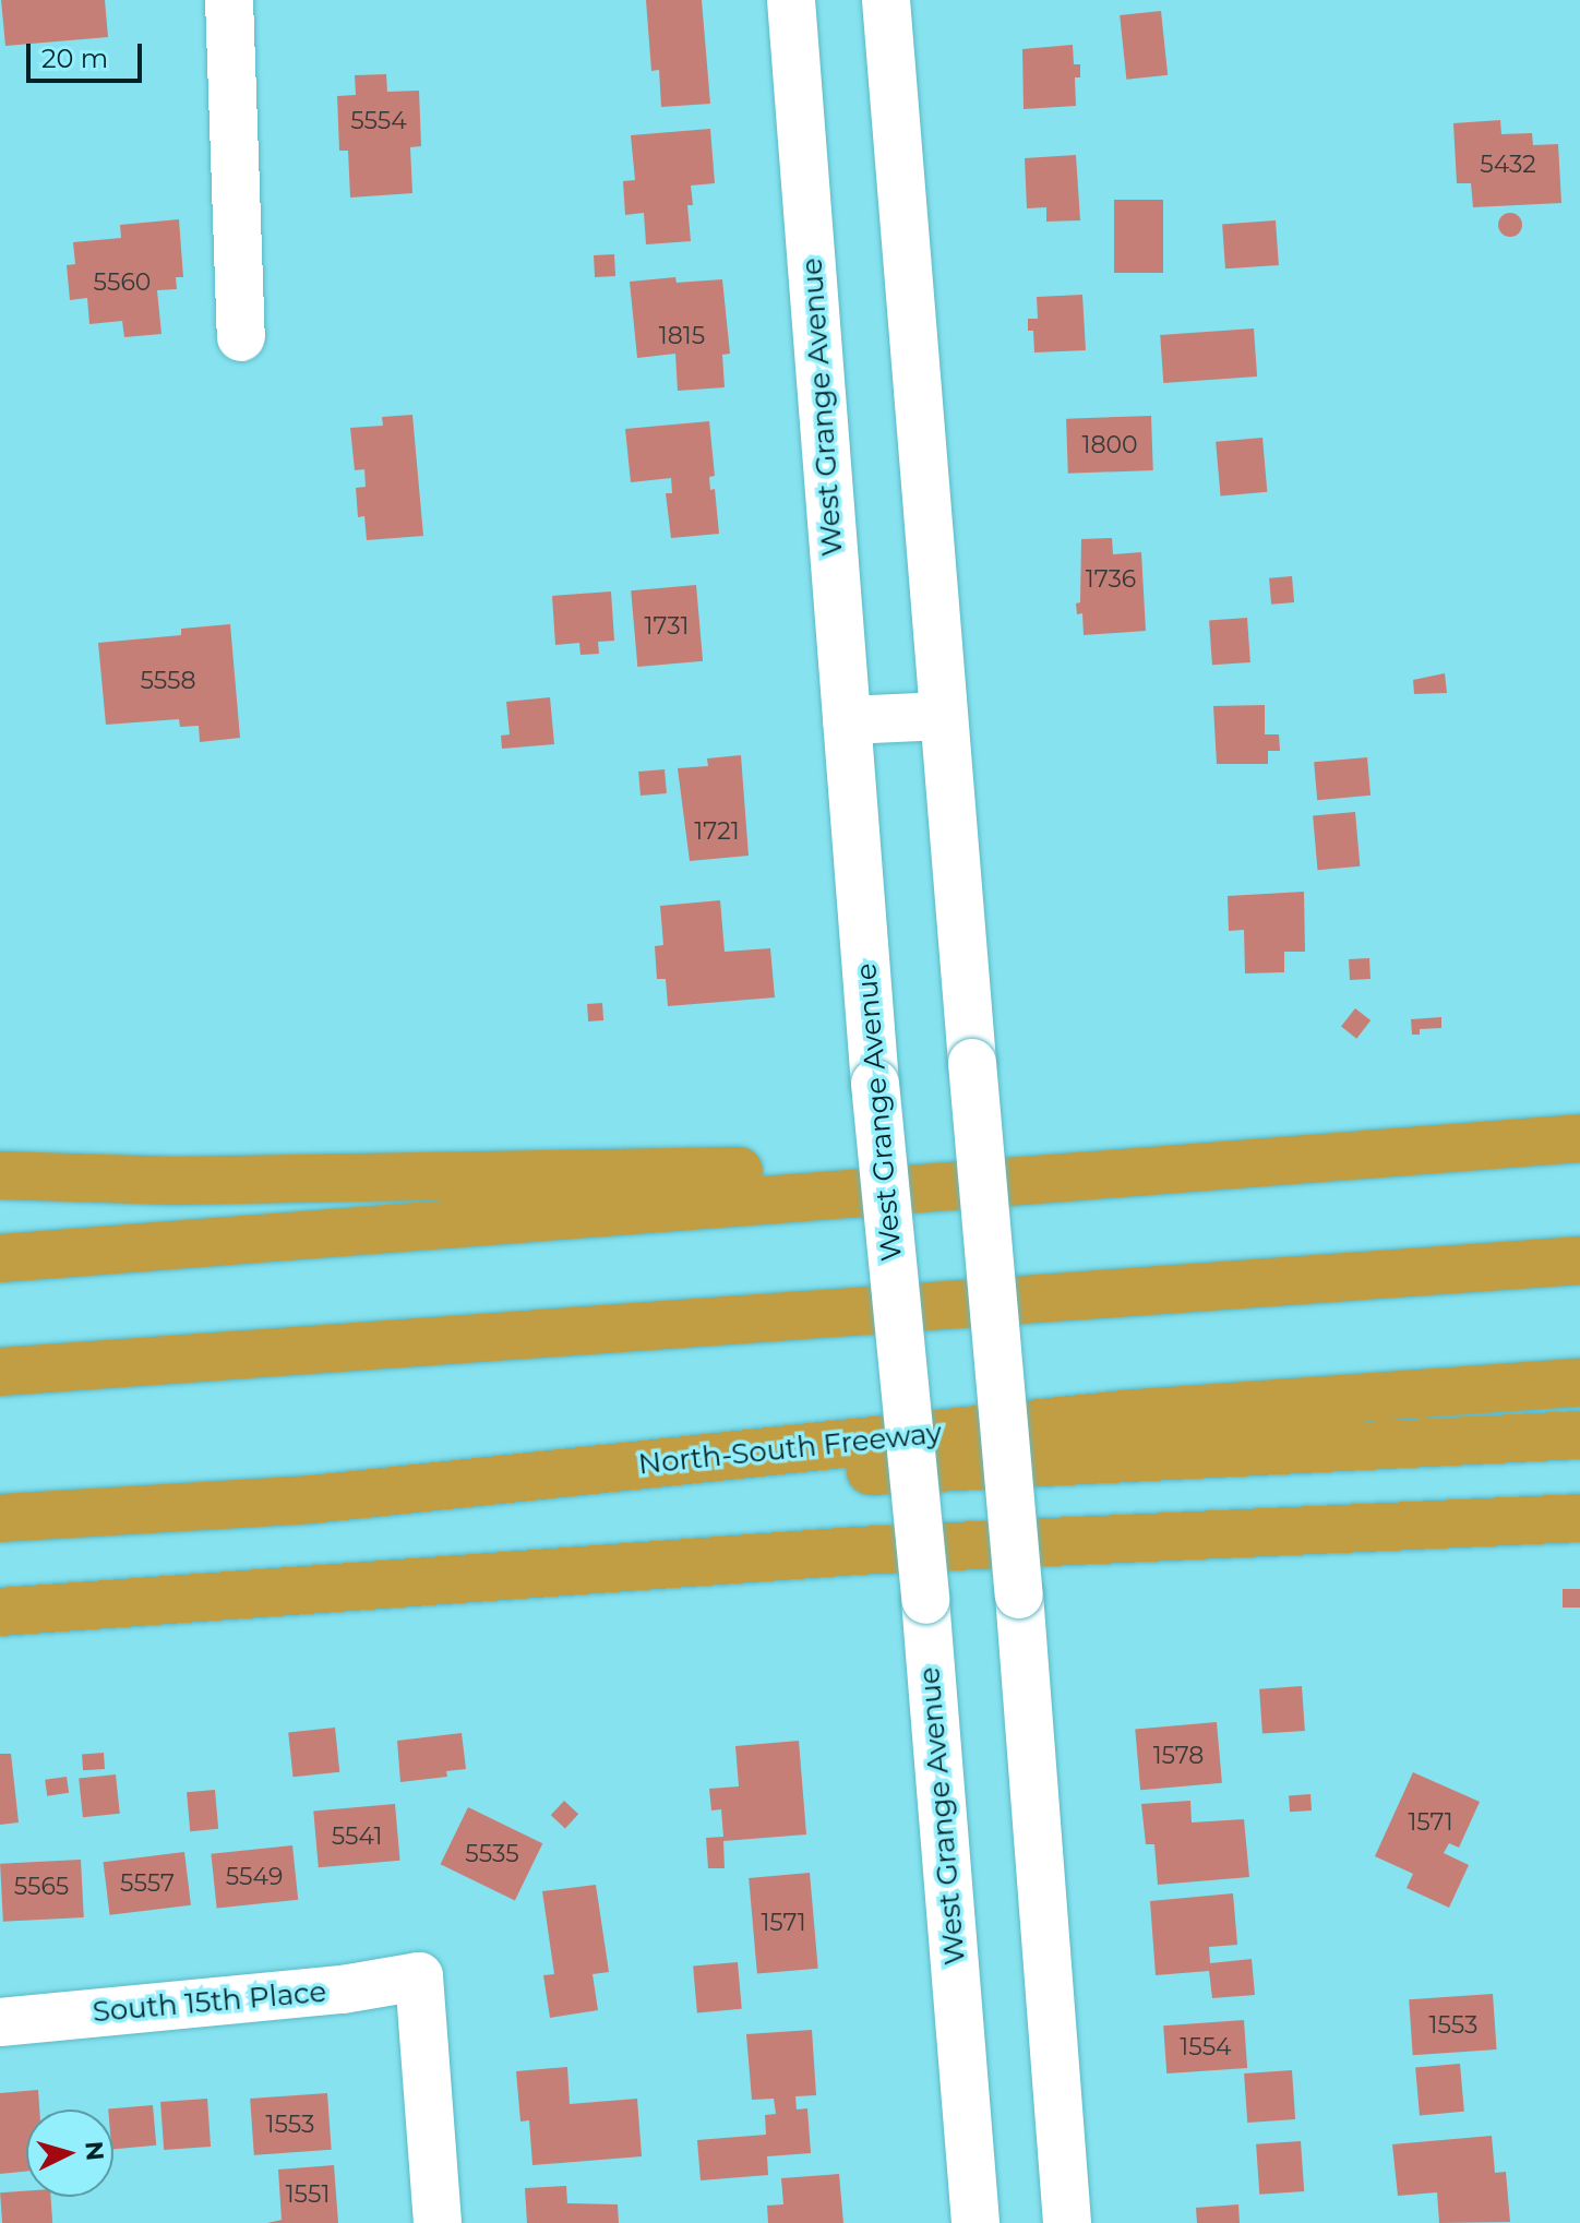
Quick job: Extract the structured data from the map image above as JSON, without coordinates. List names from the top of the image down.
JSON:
{
  "streets": {
    "highway": ["North-South Freeway"],
    "street": ["West Grange Avenue", "South 15th Place"]
  },
  "house_numbers": [
    "5554",
    "5432",
    "5560",
    "1815",
    "1800",
    "1736",
    "1731",
    "5558",
    "1721",
    "1578",
    "1571",
    "5541",
    "5535",
    "5549",
    "5557",
    "5565",
    "1571",
    "1553",
    "1554",
    "1553",
    "1551"
  ],
  "scale_bar": "20 m",
  "north": "right"
}
